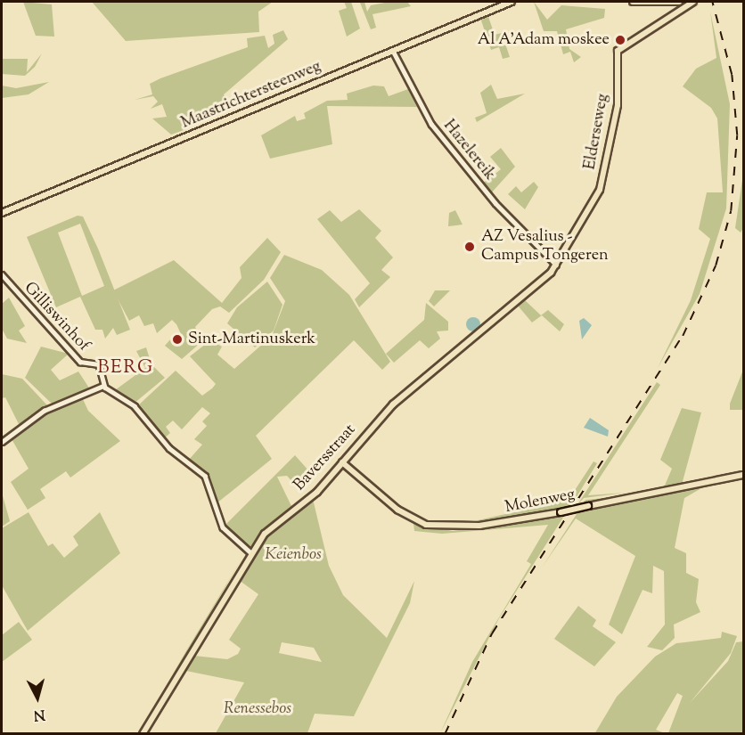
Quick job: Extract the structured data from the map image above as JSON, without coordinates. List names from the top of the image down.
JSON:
{
  "streets": {
    "main road": [
      "Maastrichtersteenweg",
      "Elderseweg",
      "Baversstraat",
      "Molenweg"
    ],
    "street": ["Hazelereik", "Gilliswinhof"]
  },
  "crossings": [
    ["Maastrichtersteenweg", "Hazelereik"],
    ["Elderseweg", "Hazelereik"],
    ["Elderseweg", "Baversstraat"],
    ["Hazelereik", "Baversstraat"],
    ["Baversstraat", "Molenweg"]
  ],
  "districts": ["BERG"],
  "parks": ["Keienbos", "Renessebos"],
  "places": ["Al A’Adam moskee", "AZ Vesalius - Campus Tongeren", "Sint-Martinuskerk"],
  "north": "bottom"
}
